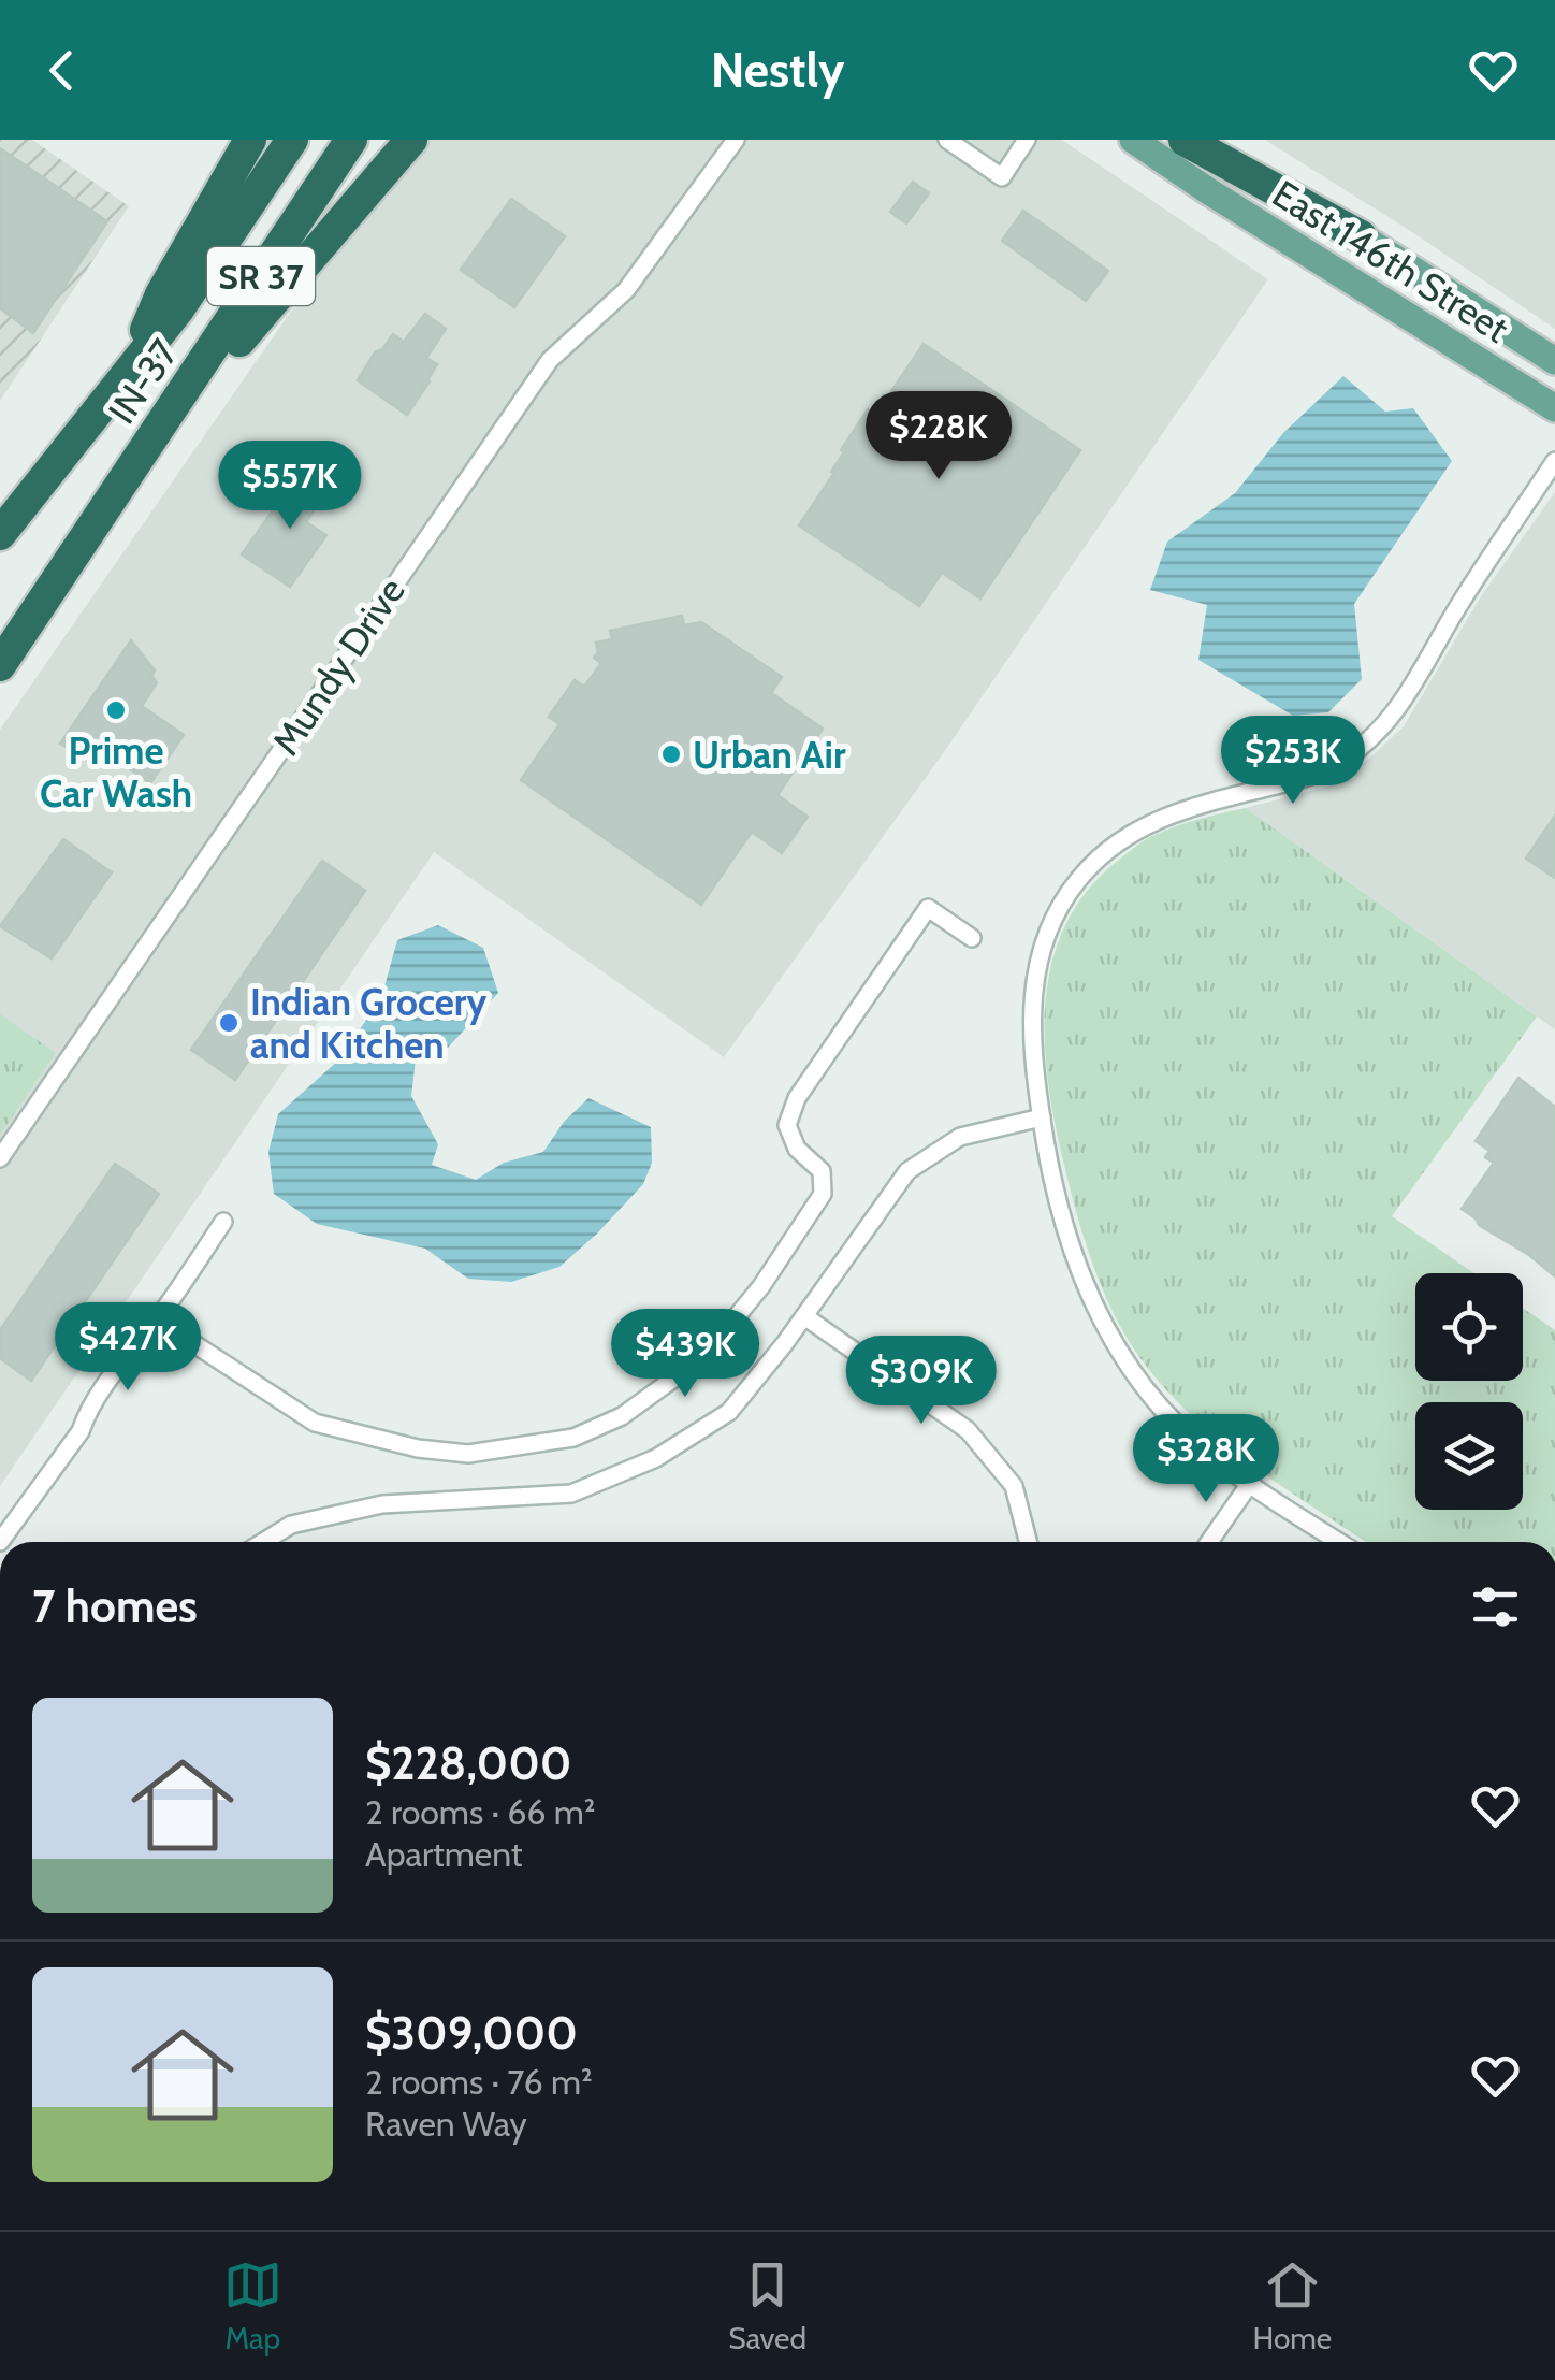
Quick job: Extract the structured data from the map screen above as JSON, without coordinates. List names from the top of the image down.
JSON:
{
  "streets": {
    "highway": ["SR 37", "IN-37"],
    "main road": ["East 146th Street"],
    "street": ["Mundy Drive"]
  },
  "places": ["Prime Car Wash", "Urban Air", "Indian Grocery and Kitchen"],
  "page": {
    "header": "Nestly",
    "price": [
      "$228K",
      "$557K",
      "$253K",
      "$427K",
      "$439K",
      "$309K",
      "$328K"
    ],
    "heading": "7 homes",
    "list": [
      {
        "name": "$228,000",
        "note": "2 rooms · 66 m² · Apartment"
      },
      {
        "name": "$309,000",
        "note": "2 rooms · 76 m² · Raven Way"
      }
    ],
    "tabs": ["Map", "Saved", "Home"]
  }
}
